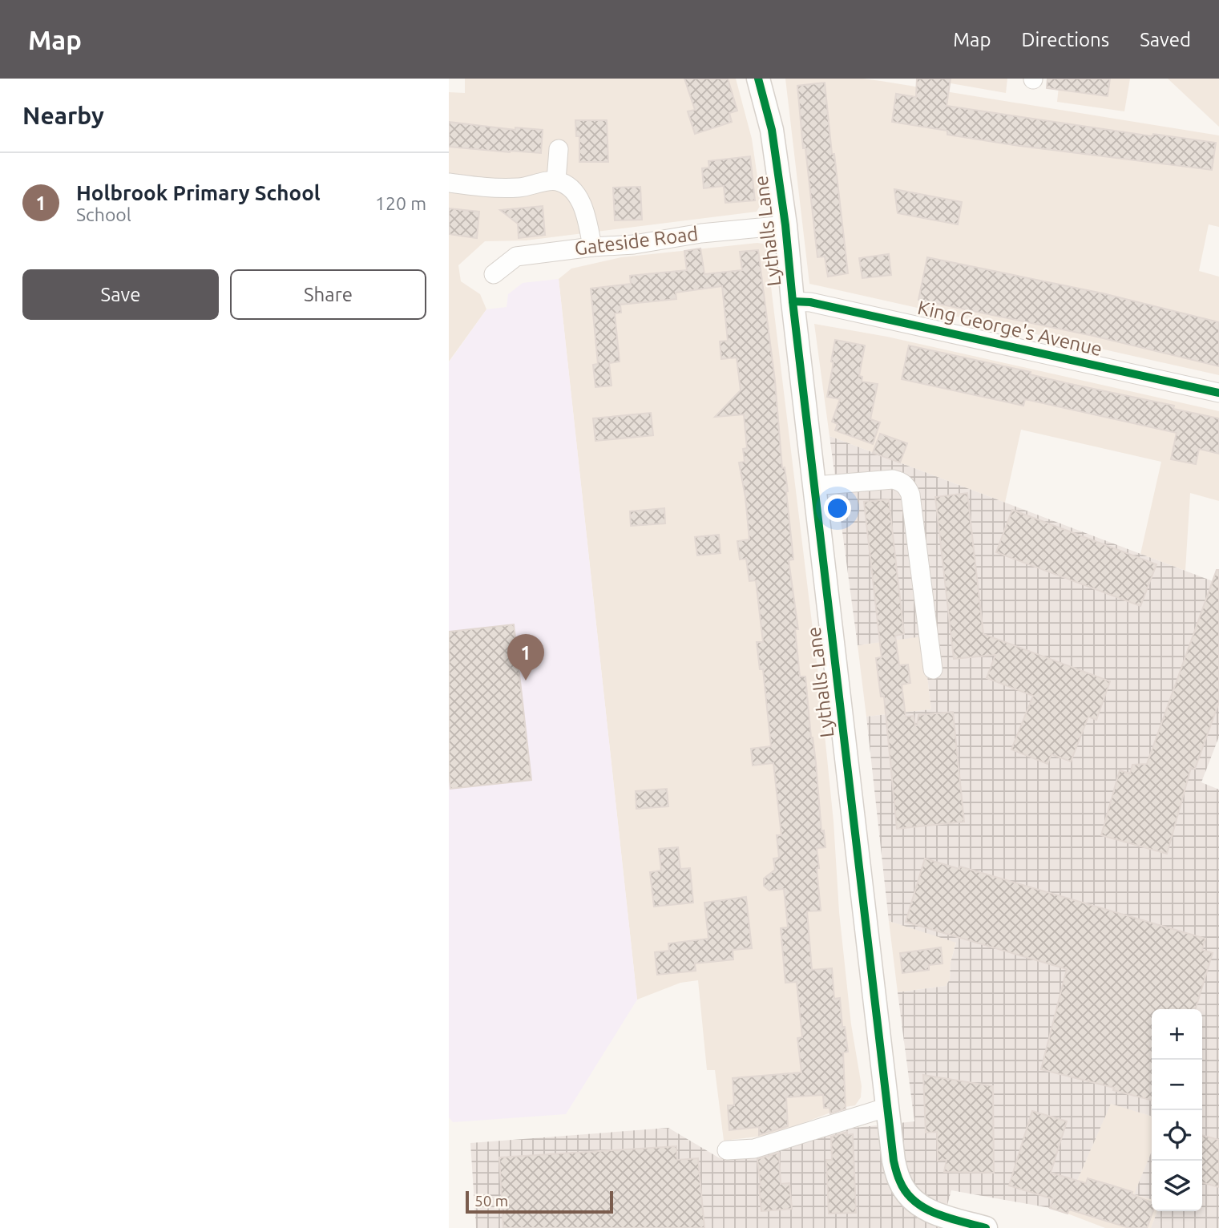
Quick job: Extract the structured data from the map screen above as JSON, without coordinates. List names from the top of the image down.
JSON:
{
  "streets": {
    "street": ["Lythalls Lane", "Gateside Road", "King George's Avenue"]
  },
  "crossings": [
    ["Lythalls Lane", "Gateside Road"],
    ["Lythalls Lane", "King George's Avenue"]
  ],
  "scale_bar": "50 m",
  "page": {
    "header": "Map",
    "nav": ["Map", "Directions", "Saved"],
    "heading": "Nearby",
    "list": [
      {
        "mark": "1",
        "name": "Holbrook Primary School",
        "note": "School",
        "value": "120 m"
      }
    ],
    "buttons": ["Save", "Share"],
    "pins": "1",
    "map_buttons": ["+", "−"],
    "scale": "50 m"
  }
}
